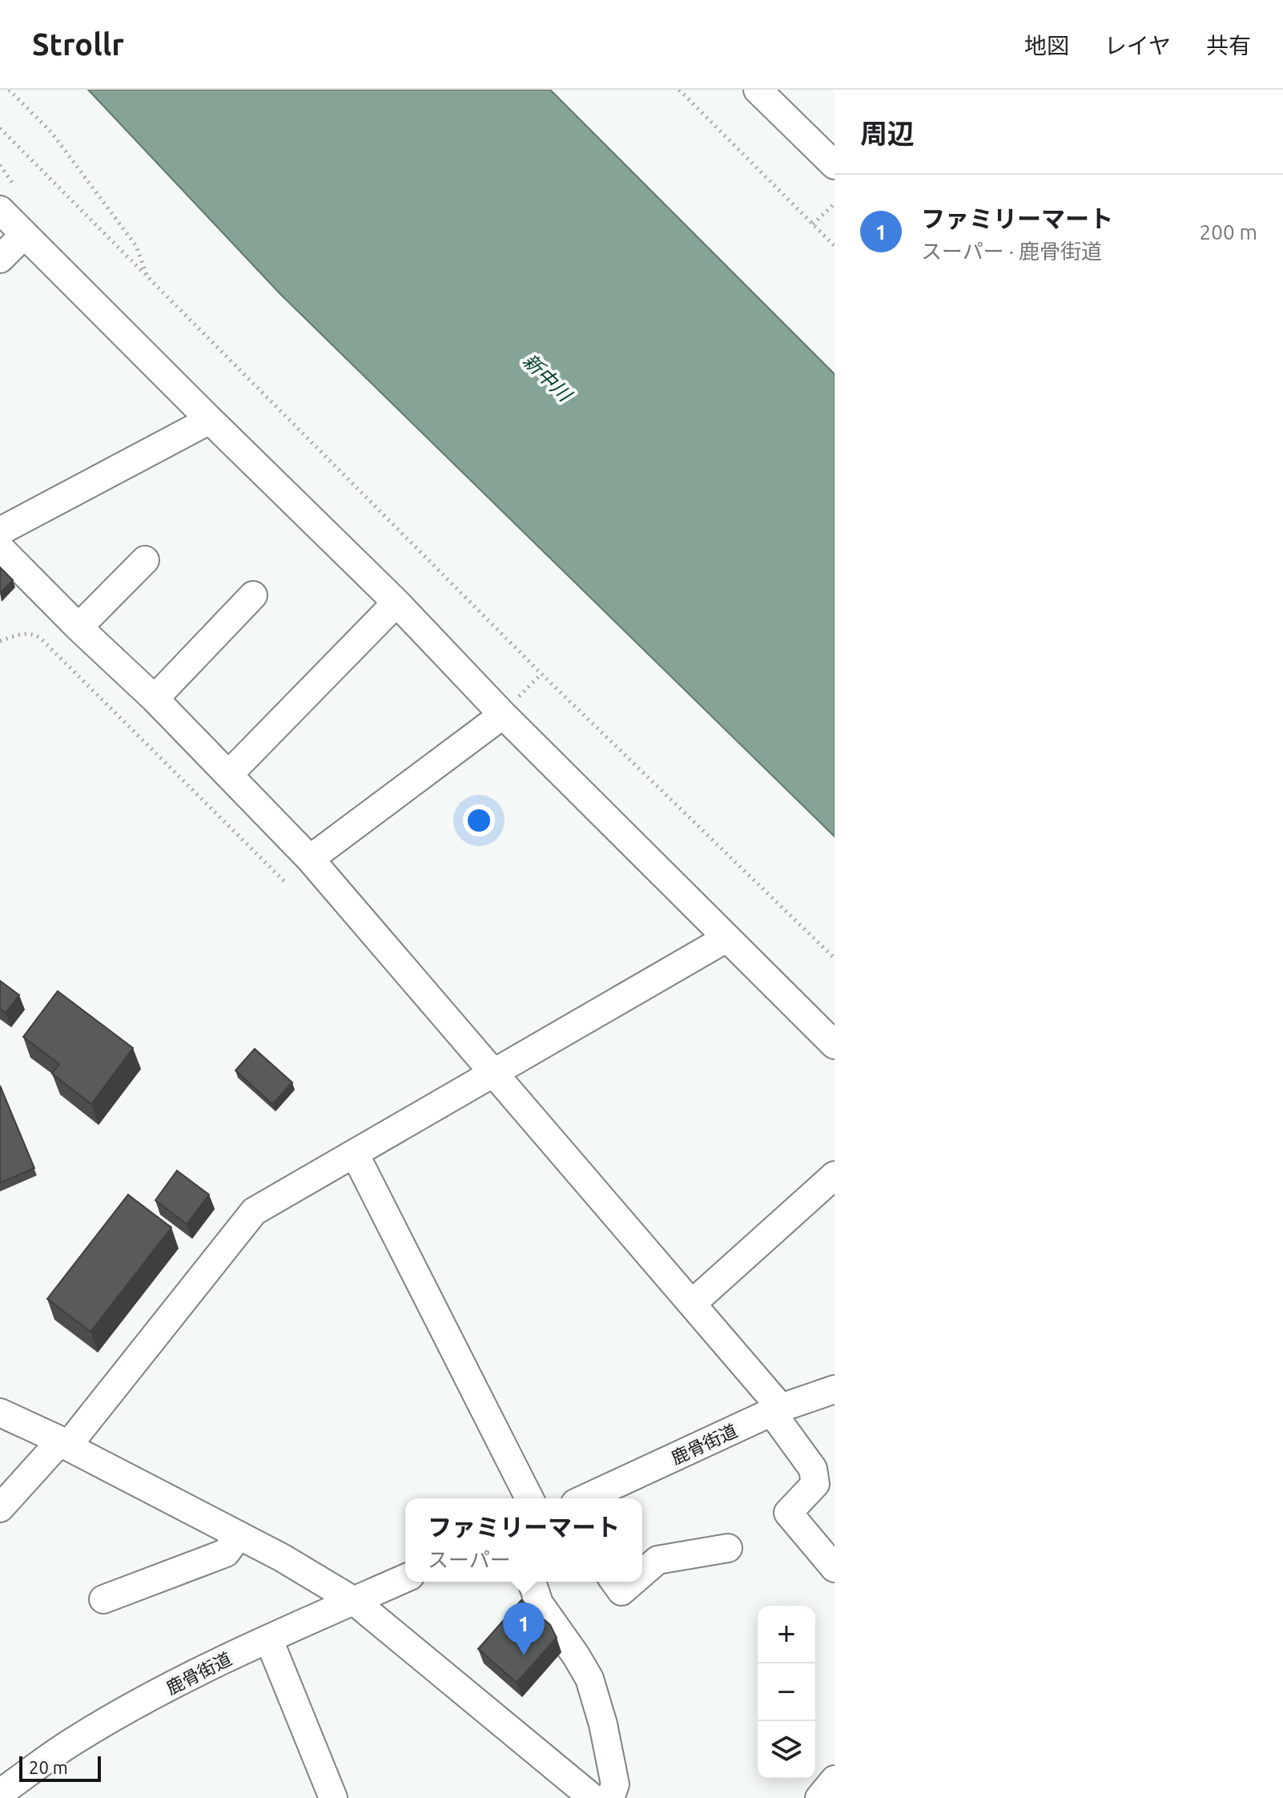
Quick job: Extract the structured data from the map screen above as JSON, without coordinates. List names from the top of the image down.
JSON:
{
  "streets": {
    "street": ["鹿骨街道"]
  },
  "water": ["新中川"],
  "scale_bar": "20 m",
  "page": {
    "header": "Strollr",
    "nav": ["地図", "レイヤ", "共有"],
    "heading": "周辺",
    "list": [
      {
        "mark": "1",
        "name": "ファミリーマート",
        "note": "スーパー · 鹿骨街道",
        "value": "200 m"
      }
    ],
    "popup": ["ファミリーマート", "スーパー"],
    "pins": "1",
    "map_buttons": ["+", "−"],
    "scale": "20 m"
  }
}
